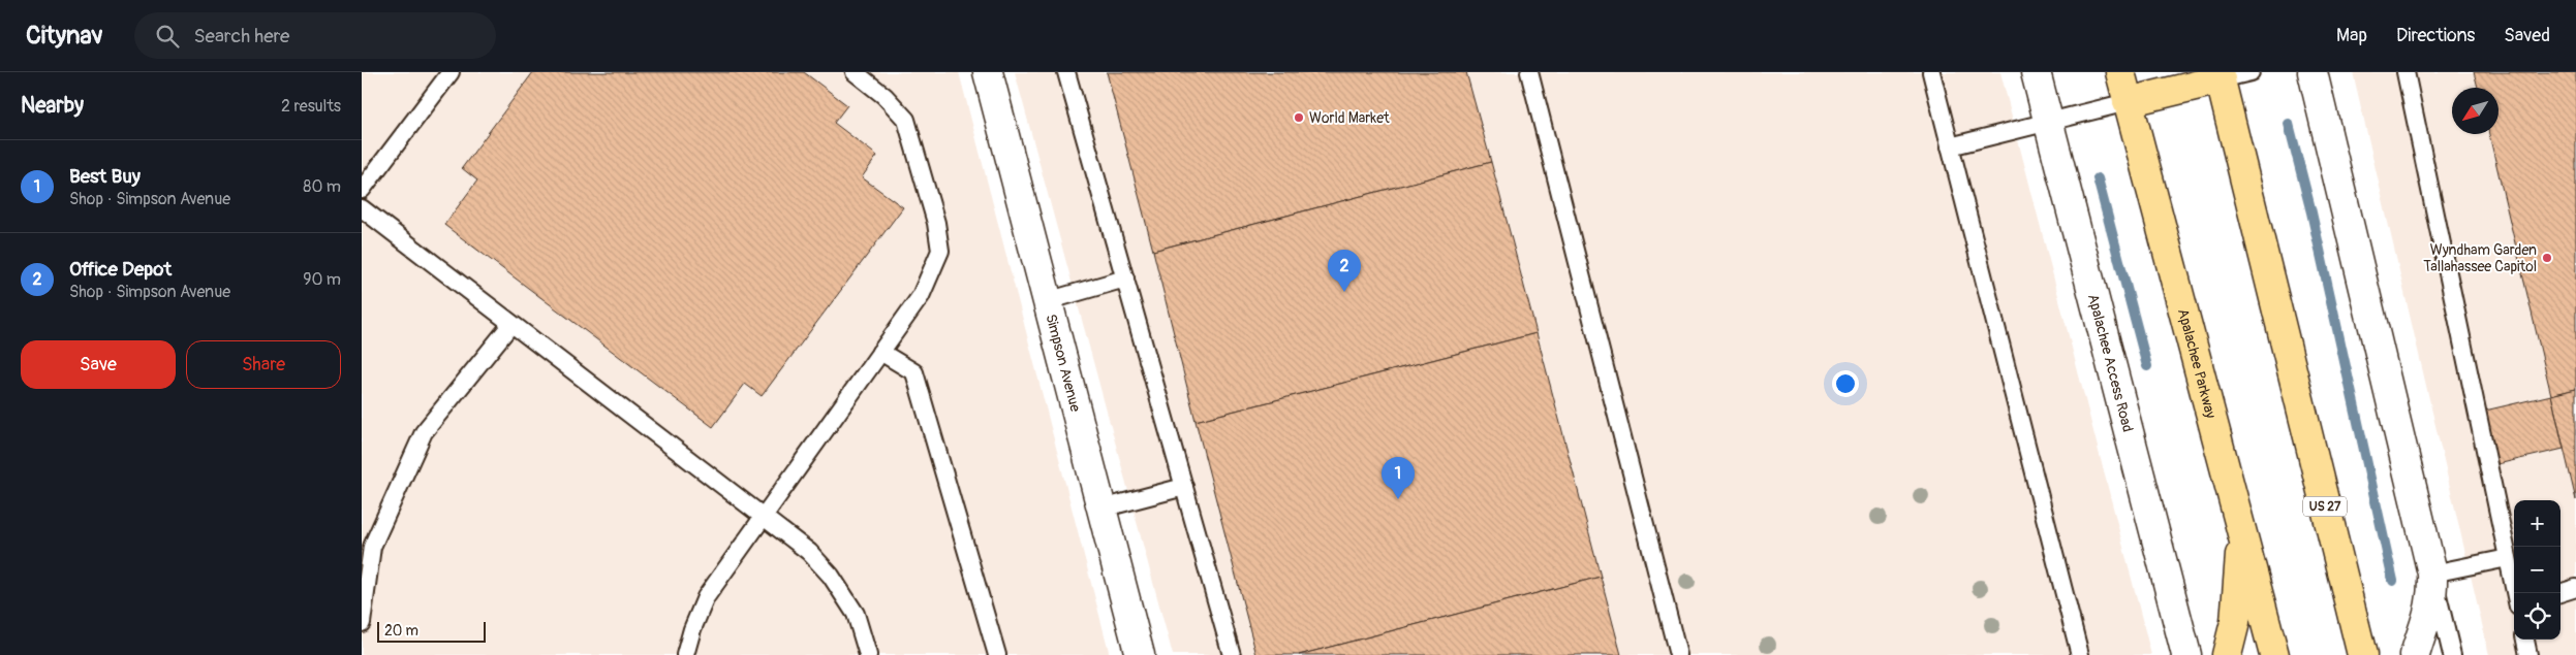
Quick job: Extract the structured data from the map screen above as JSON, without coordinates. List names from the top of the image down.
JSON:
{
  "streets": {
    "main road": ["Apalachee Parkway", "US 27"],
    "street": ["Simpson Avenue", "Apalachee Access Road"]
  },
  "places": ["World Market", "Wyndham Garden Tallahassee Capitol"],
  "scale_bar": "20 m",
  "north": "bottom left",
  "page": {
    "header": "Citynav",
    "search": "Search here",
    "nav": ["Map", "Directions", "Saved"],
    "heading": ["Nearby", "2 results"],
    "list": [
      {
        "mark": "1",
        "name": "Best Buy",
        "note": "Shop · Simpson Avenue",
        "value": "80 m"
      },
      {
        "mark": "2",
        "name": "Office Depot",
        "note": "Shop · Simpson Avenue",
        "value": "90 m"
      }
    ],
    "pins": ["2", "1"],
    "buttons": ["Save", "Share"],
    "map_buttons": ["+", "−"],
    "scale": "20 m"
  }
}
